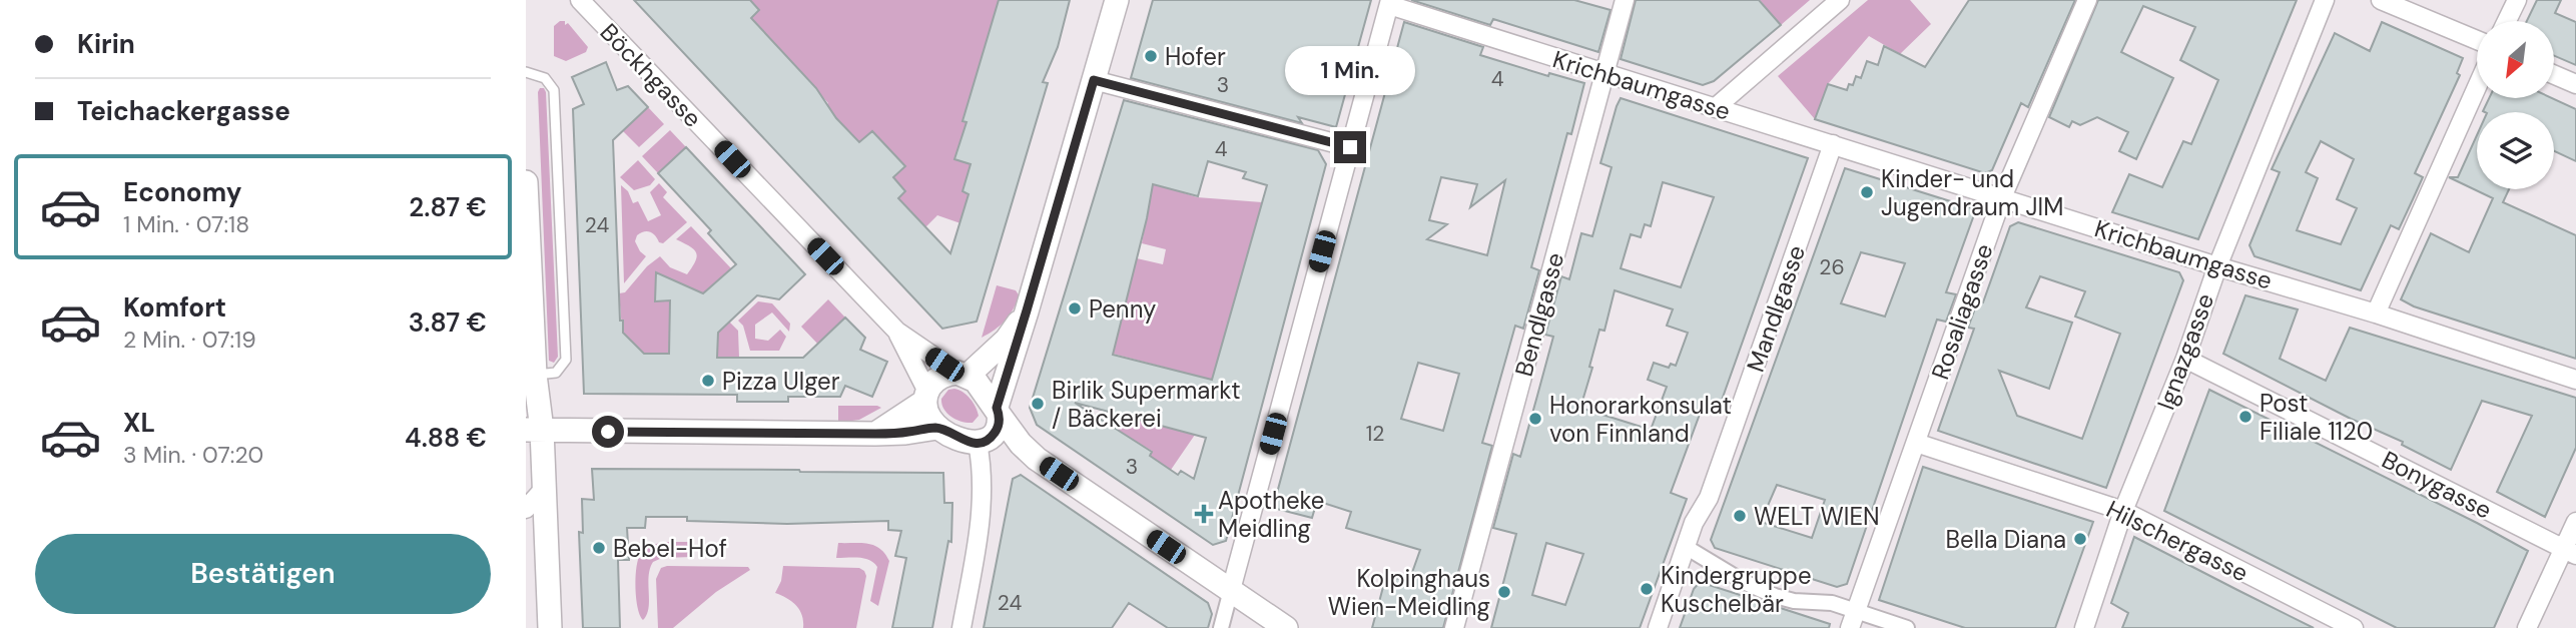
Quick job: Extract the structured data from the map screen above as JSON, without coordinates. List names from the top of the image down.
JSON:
{
  "streets": {
    "street": [
      "Böckhgasse",
      "Krichbaumgasse",
      "Mandlgasse",
      "Rosaliagasse",
      "Bendlgasse",
      "Ignazgasse",
      "Bonygasse",
      "Hilschergasse"
    ]
  },
  "crossings": [
    ["Krichbaumgasse", "Mandlgasse"],
    ["Krichbaumgasse", "Rosaliagasse"],
    ["Krichbaumgasse", "Bendlgasse"],
    ["Krichbaumgasse", "Ignazgasse"],
    ["Rosaliagasse", "Hilschergasse"],
    ["Ignazgasse", "Bonygasse"],
    ["Ignazgasse", "Hilschergasse"]
  ],
  "places": {
    "other": [
      "Hofer",
      "Kinder- und Jugendraum JIM",
      "Penny",
      "Pizza Ulger",
      "Birlik Supermarkt / Bäckerei",
      "Post Filiale 1120",
      "Honorarkonsulat von Finnland",
      "WELT WIEN",
      "Bella Diana",
      "Bebel-Hof",
      "Kindergruppe Kuschelbär",
      "Kolpinghaus Wien-Meidling"
    ],
    "health": ["Apotheke Meidling"]
  },
  "house_numbers": [
    "4",
    "3",
    "4",
    "24",
    "26",
    "12",
    "3",
    "24"
  ],
  "north": "bottom left",
  "page": {
    "banner": ["Kirin", "Teichackergasse"],
    "bubble": "1 Min.",
    "list": [
      {
        "name": "Economy",
        "note": "1 Min. · 07:18",
        "value": "2.87 €"
      },
      {
        "name": "Komfort",
        "note": "2 Min. · 07:19",
        "value": "3.87 €"
      },
      {
        "name": "XL",
        "note": "3 Min. · 07:20",
        "value": "4.88 €"
      }
    ],
    "buttons": "Bestätigen"
  }
}
